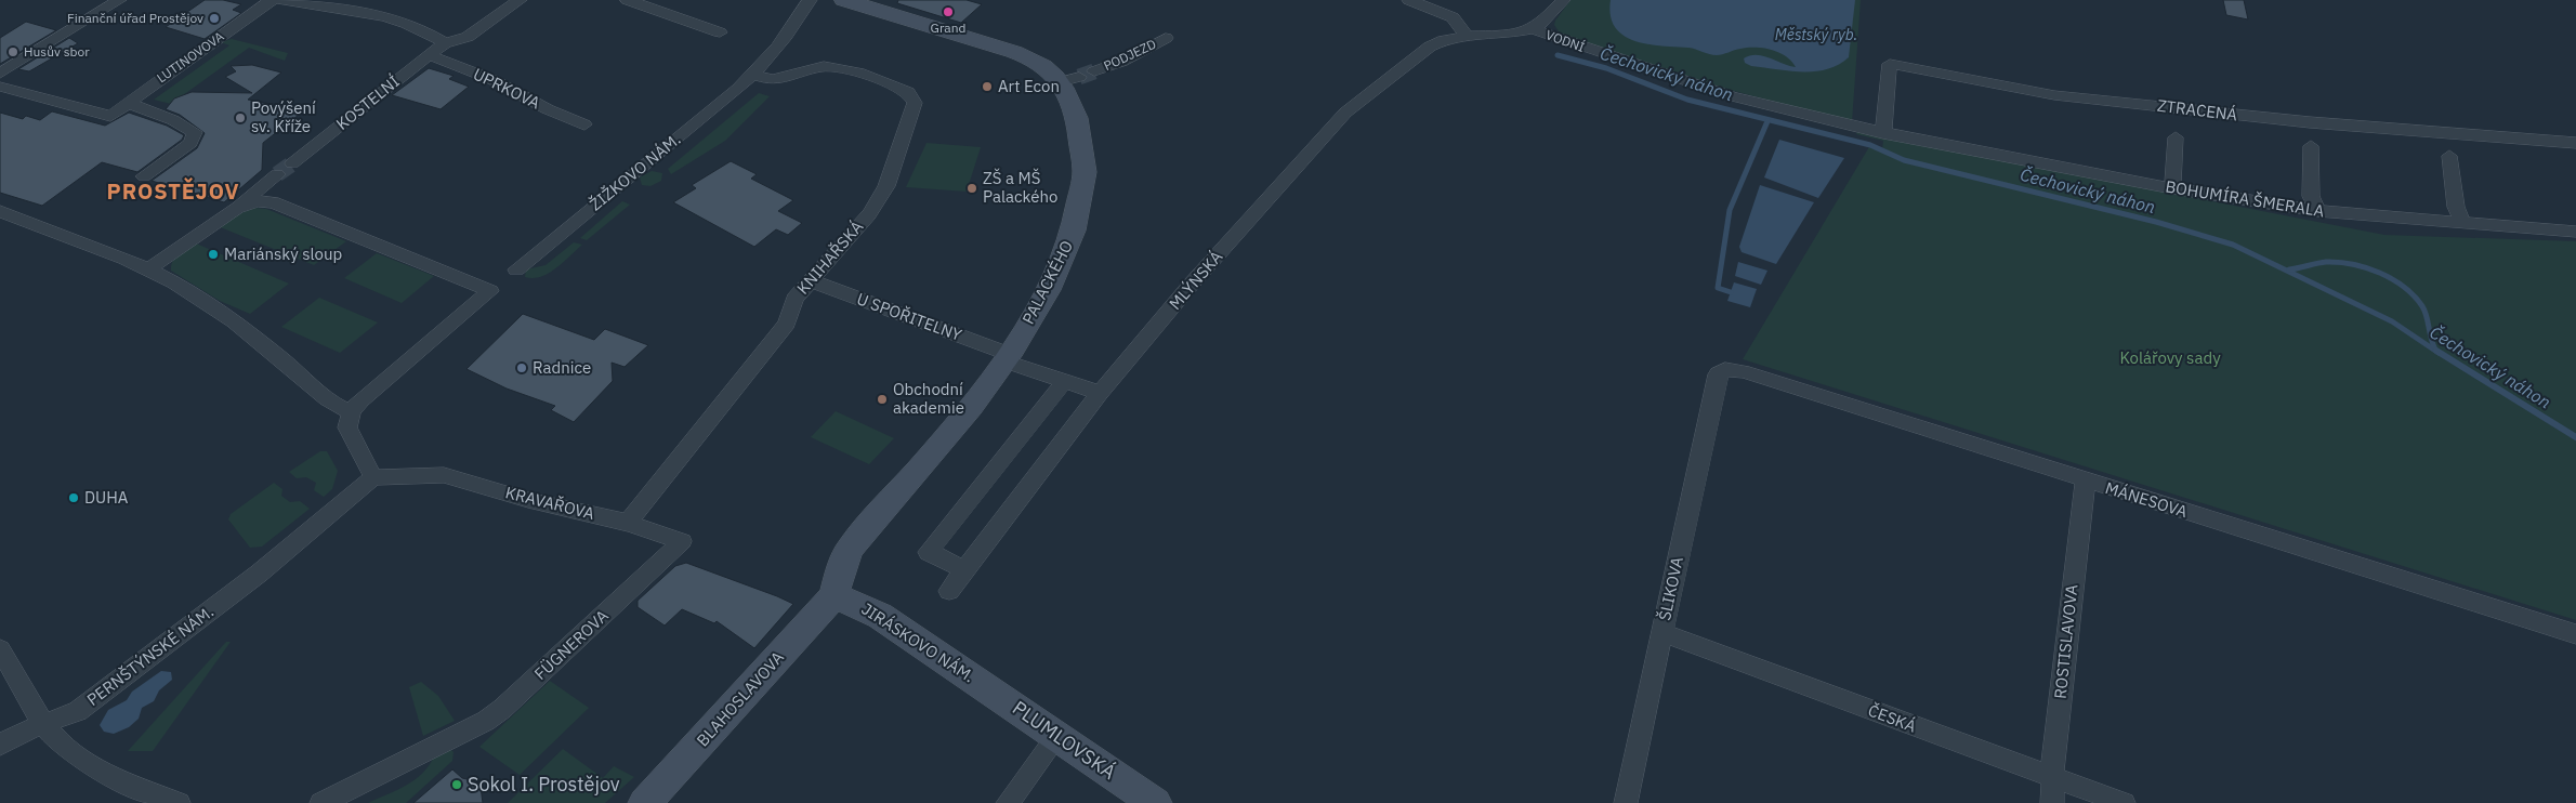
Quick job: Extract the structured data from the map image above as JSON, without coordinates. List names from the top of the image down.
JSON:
{
  "streets": {
    "main road": [
      "PALACKÉHO",
      "JIRÁSKOVO NÁM.",
      "BLAHOSLAVOVA",
      "PLUMLOVSKÁ"
    ],
    "street": [
      "VODNÍ",
      "PODJEZD",
      "LUTINOVOVA",
      "UPRKOVA",
      "KOSTELNÍ",
      "ZTRACENÁ",
      "ŽIŽKOVO NÁM.",
      "BOHUMÍRA ŠMERALA",
      "KNIHAŘSKÁ",
      "MLÝNSKÁ",
      "U SPOŘITELNY",
      "MÁNESOVA",
      "KRAVAŘOVA",
      "ŠLIKOVA",
      "ROSTISLAVOVA",
      "FÜGNEROVA",
      "PERNŠTÝNSKÉ NÁM.",
      "ČESKÁ"
    ]
  },
  "crossings": [
    ["VODNÍ", "BOHUMÍRA ŠMERALA"],
    ["VODNÍ", "MLÝNSKÁ"],
    ["UPRKOVA", "KOSTELNÍ"],
    ["ZTRACENÁ", "BOHUMÍRA ŠMERALA"],
    ["ŽIŽKOVO NÁM.", "KNIHAŘSKÁ"],
    ["KNIHAŘSKÁ", "U SPOŘITELNY"],
    ["KNIHAŘSKÁ", "KRAVAŘOVA"],
    ["MLÝNSKÁ", "U SPOŘITELNY"],
    ["PALACKÉHO", "U SPOŘITELNY"],
    ["PALACKÉHO", "JIRÁSKOVO NÁM."],
    ["PALACKÉHO", "BLAHOSLAVOVA"],
    ["MÁNESOVA", "ŠLIKOVA"],
    ["MÁNESOVA", "ROSTISLAVOVA"],
    ["KRAVAŘOVA", "FÜGNEROVA"],
    ["KRAVAŘOVA", "PERNŠTÝNSKÉ NÁM."],
    ["ŠLIKOVA", "ČESKÁ"],
    ["ROSTISLAVOVA", "ČESKÁ"],
    ["JIRÁSKOVO NÁM.", "BLAHOSLAVOVA"],
    ["JIRÁSKOVO NÁM.", "PLUMLOVSKÁ"]
  ],
  "districts": ["PROSTĚJOV"],
  "water": ["Městský ryb.", "Čechovický náhon"],
  "parks": ["Kolářovy sady"],
  "places": [
    "Grand",
    "Finanční úřad Prostějov",
    "Husův sbor",
    "Art Econ",
    "Povýšení sv. Kříže",
    "ZŠ a MŠ Palackého",
    "Mariánský sloup",
    "Radnice",
    "Obchodní akademie",
    "DUHA",
    "Sokol I. Prostějov"
  ]
}
